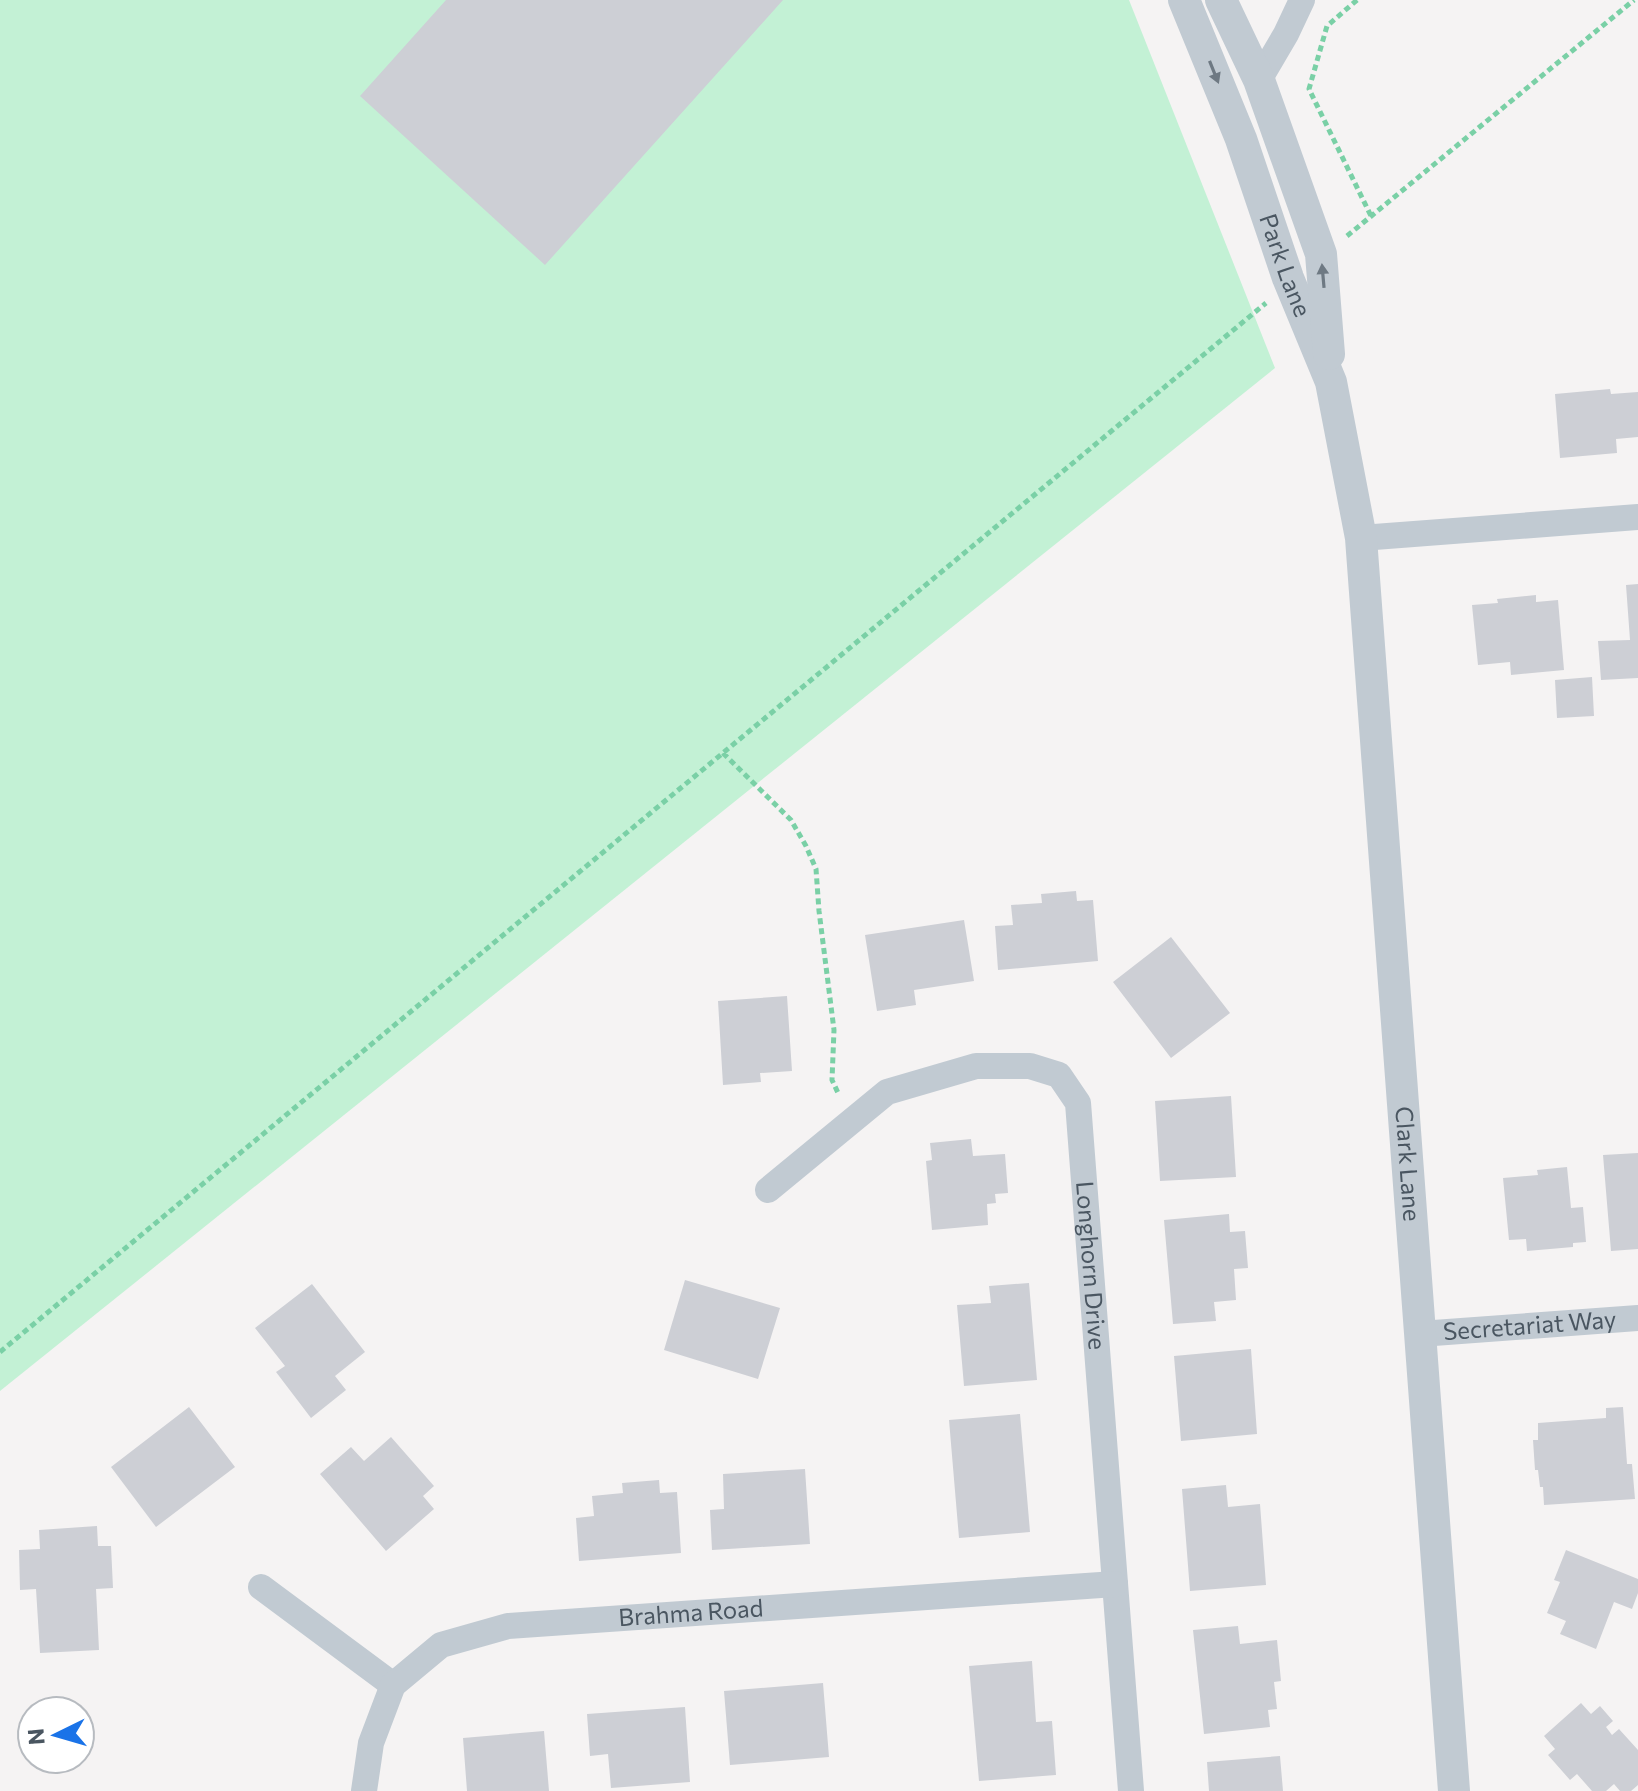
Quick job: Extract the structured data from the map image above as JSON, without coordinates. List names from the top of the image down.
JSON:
{
  "streets": {
    "street": [
      "Park Lane",
      "Clark Lane",
      "Longhorn Drive",
      "Secretariat Way",
      "Brahma Road"
    ]
  },
  "crossings": [
    ["Park Lane", "Clark Lane"],
    ["Clark Lane", "Secretariat Way"],
    ["Longhorn Drive", "Brahma Road"]
  ],
  "north": "left"
}
